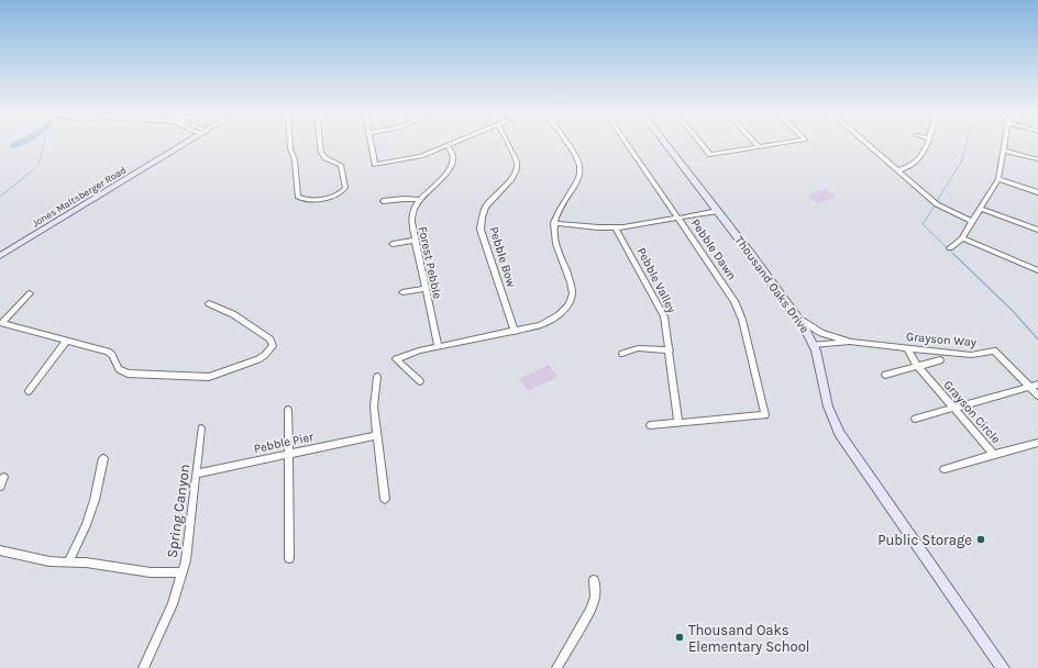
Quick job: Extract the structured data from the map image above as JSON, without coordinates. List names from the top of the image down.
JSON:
{
  "streets": {
    "main road": ["Jones Maltsberger Road", "Thousand Oaks Drive"],
    "street": [
      "Pebble Dawn",
      "Pebble Bow",
      "Forest Pebble",
      "Pebble Valley",
      "Grayson Way",
      "Grayson Circle",
      "Pebble Pier",
      "Spring Canyon"
    ]
  },
  "crossings": [
    ["Pebble Dawn", "Pebble Valley"],
    ["Thousand Oaks Drive", "Grayson Way"],
    ["Grayson Way", "Grayson Circle"],
    ["Pebble Pier", "Spring Canyon"]
  ],
  "places": ["Public Storage", "Thousand Oaks Elementary School"]
}
